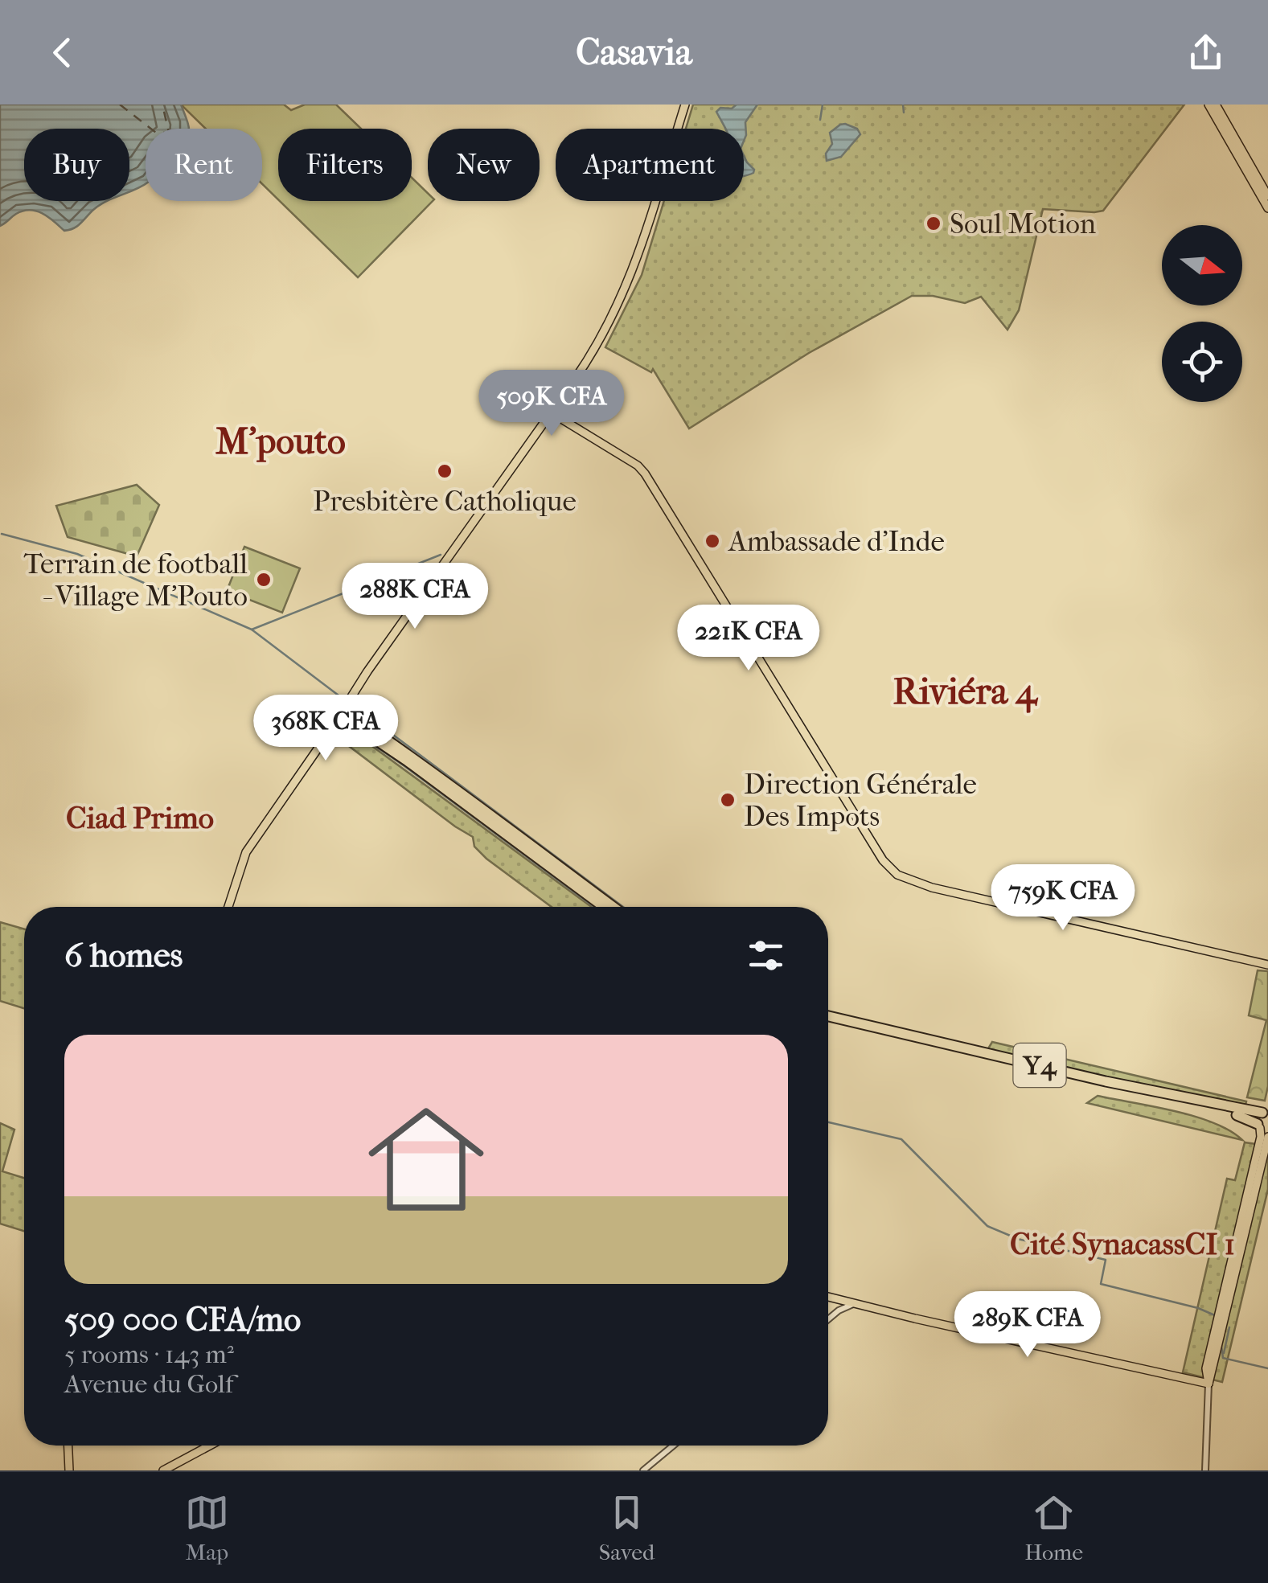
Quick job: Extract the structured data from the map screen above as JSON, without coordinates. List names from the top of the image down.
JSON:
{
  "streets": {
    "highway": ["Y4"]
  },
  "districts": [
    "M'pouto",
    "Riviéra 4",
    "Ciad Primo",
    "Cité SynacassCI 1"
  ],
  "places": [
    "Soul Motion",
    "Presbitère Catholique",
    "Ambassade d’Inde",
    "Terrain de football - Village M'Pouto",
    "Direction Générale Des Impots"
  ],
  "north": "right",
  "page": {
    "header": "Casavia",
    "chip": [
      "Buy",
      "Rent",
      "Filters",
      "New",
      "Apartment"
    ],
    "price": [
      "509K CFA",
      "288K CFA",
      "221K CFA",
      "368K CFA",
      "759K CFA",
      "289K CFA"
    ],
    "heading": "6 homes",
    "list": [
      {
        "name": "509 000 CFA/mo",
        "note": "5 rooms · 143 m² · Avenue du Golf"
      }
    ],
    "tabs": ["Map", "Saved", "Home"]
  }
}
